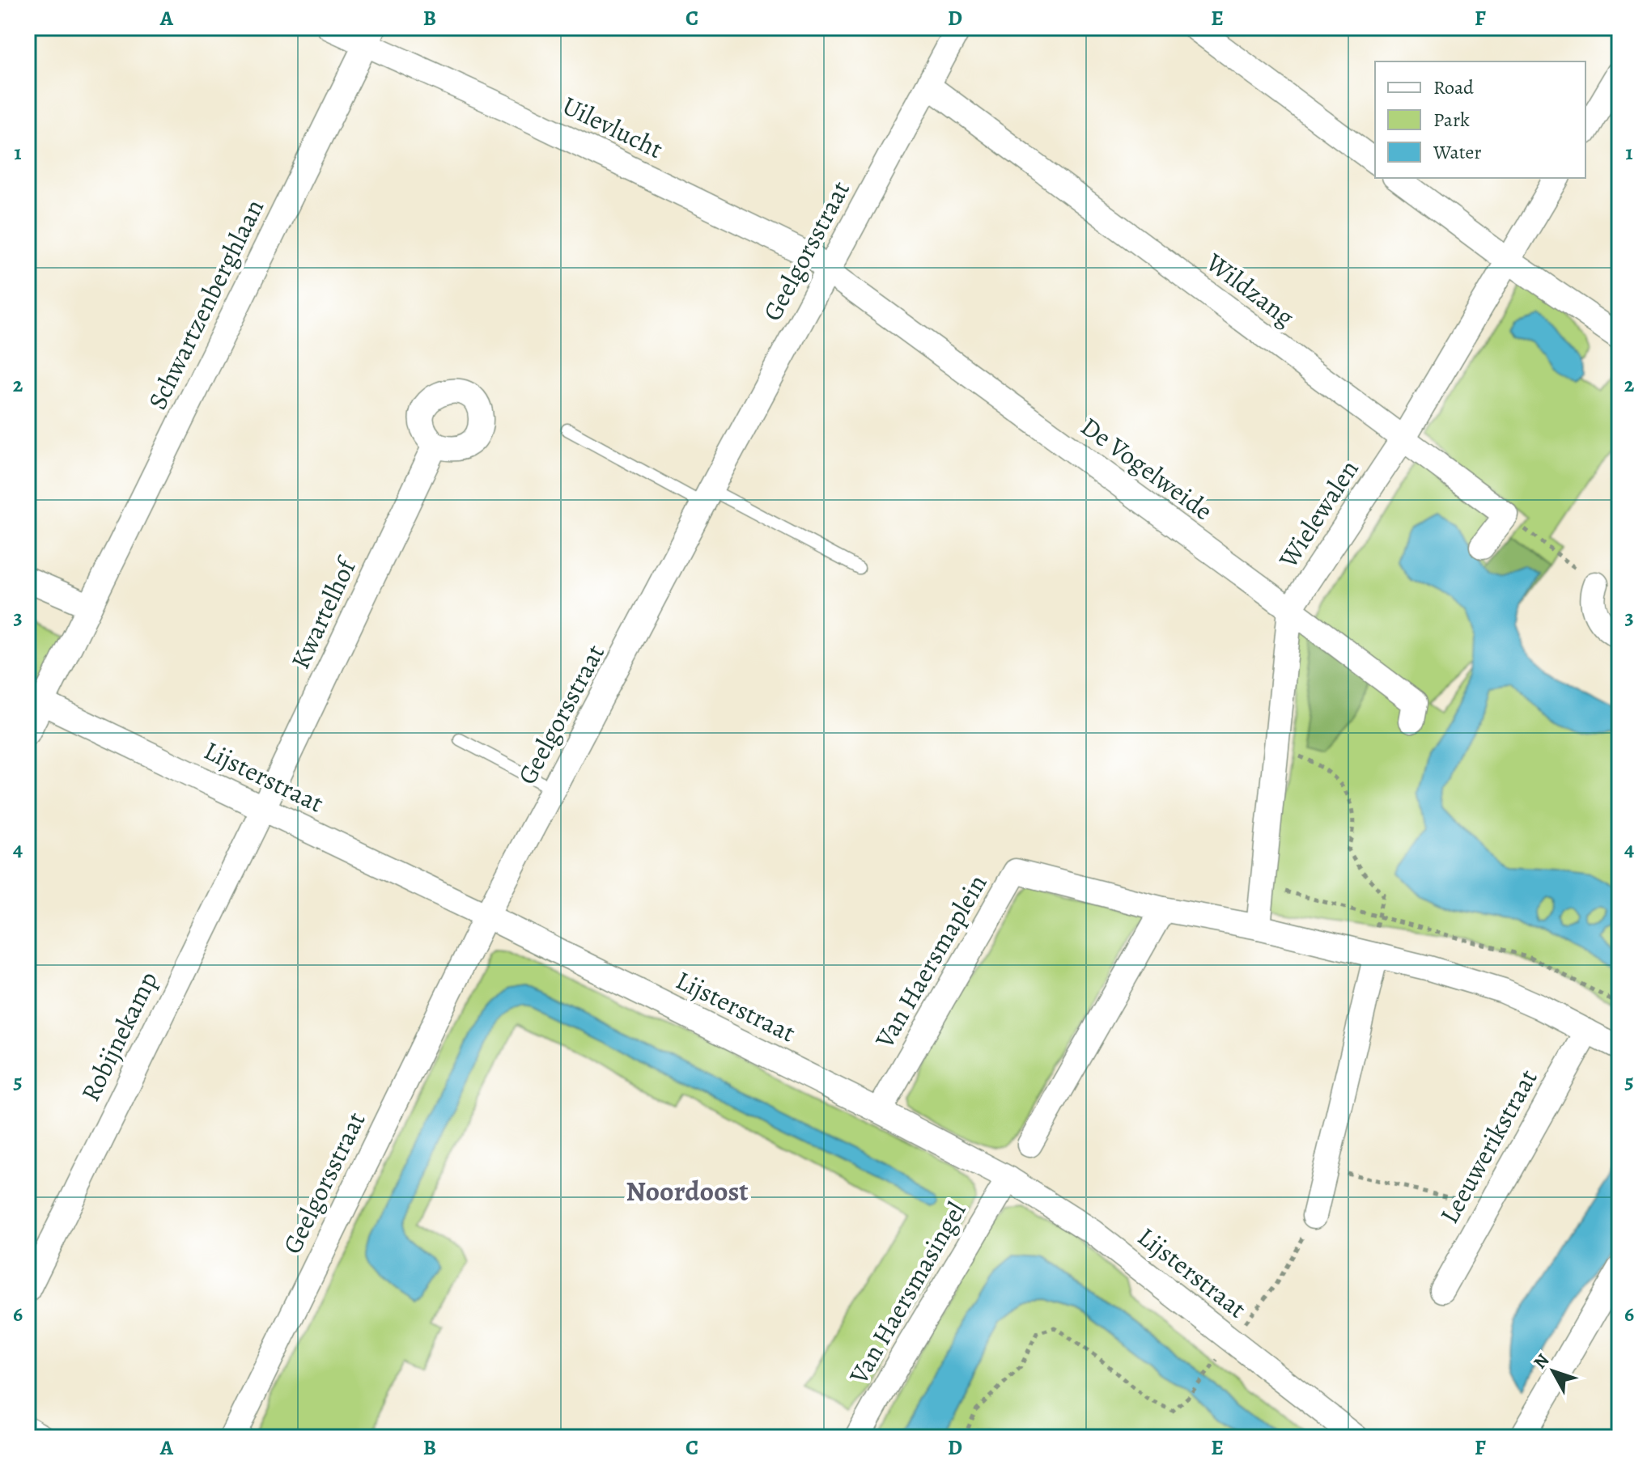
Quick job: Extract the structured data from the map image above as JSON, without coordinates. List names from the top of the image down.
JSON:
{
  "streets": {
    "street": [
      "Uilevlucht",
      "Geelgorsstraat",
      "Wildzang",
      "Schwartzenberghlaan",
      "De Vogelweide",
      "Wielewalen",
      "Kwartelhof",
      "Lijsterstraat",
      "Van Haersmaplein",
      "Robijnekamp",
      "Leeuwerikstraat",
      "Van Haersmasingel"
    ]
  },
  "crossings": [
    ["Uilevlucht", "Geelgorsstraat"],
    ["Uilevlucht", "Schwartzenberghlaan"],
    ["Uilevlucht", "De Vogelweide"],
    ["Geelgorsstraat", "Wildzang"],
    ["Geelgorsstraat", "De Vogelweide"],
    ["Geelgorsstraat", "Lijsterstraat"],
    ["Wildzang", "Wielewalen"],
    ["Schwartzenberghlaan", "Lijsterstraat"],
    ["De Vogelweide", "Wielewalen"],
    ["Wielewalen", "Van Haersmaplein"],
    ["Kwartelhof", "Lijsterstraat"],
    ["Kwartelhof", "Robijnekamp"],
    ["Lijsterstraat", "Van Haersmaplein"],
    ["Lijsterstraat", "Robijnekamp"],
    ["Lijsterstraat", "Van Haersmasingel"]
  ],
  "districts": ["Noordoost"],
  "legend": ["Road", "Park", "Water"],
  "north": "top left",
  "grid": {
    "columns": [
      "A",
      "B",
      "C",
      "D",
      "E",
      "F"
    ],
    "rows": [
      "1",
      "2",
      "3",
      "4",
      "5",
      "6"
    ]
  }
}
